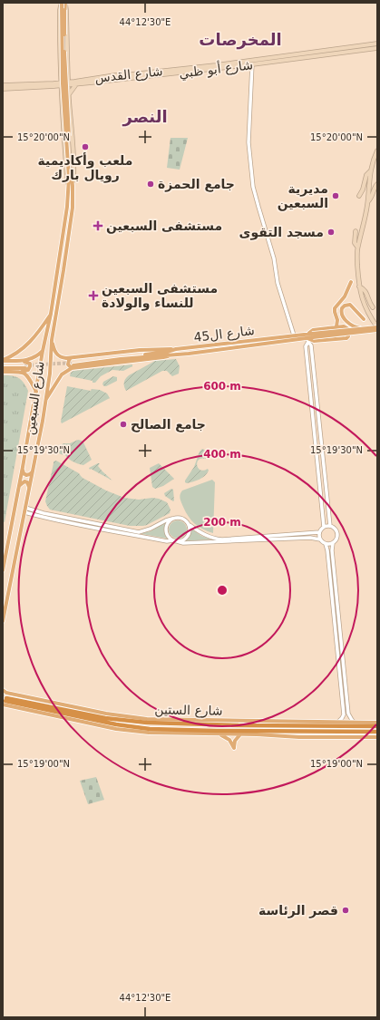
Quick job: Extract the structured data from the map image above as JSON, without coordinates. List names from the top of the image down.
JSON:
{
  "streets": {
    "highway": ["شارع الستين"],
    "main road": [
      "شارع أبو ظبي",
      "شارع القدس",
      "شارع ال45",
      "شارع السبعين"
    ]
  },
  "crossings": [
    ["شارع أبو ظبي", "شارع القدس"]
  ],
  "districts": ["المخرصات", "النصر"],
  "places": {
    "other": [
      "ملعب وأكاديمية رويال بارك",
      "جامع الحمزة",
      "مديرية السبعين",
      "مسجد التقوى",
      "جامع الصالح",
      "قصر الرئاسة"
    ],
    "health": ["مستشفى السبعين", "مستشفى السبعين للنساء والولادة"]
  },
  "coordinates": [
    "44°12'30\"E",
    "15°20'00\"N",
    "15°19'30\"N",
    "15°19'00\"N"
  ],
  "rings": ["600 m", "400 m", "200 m"]
}
